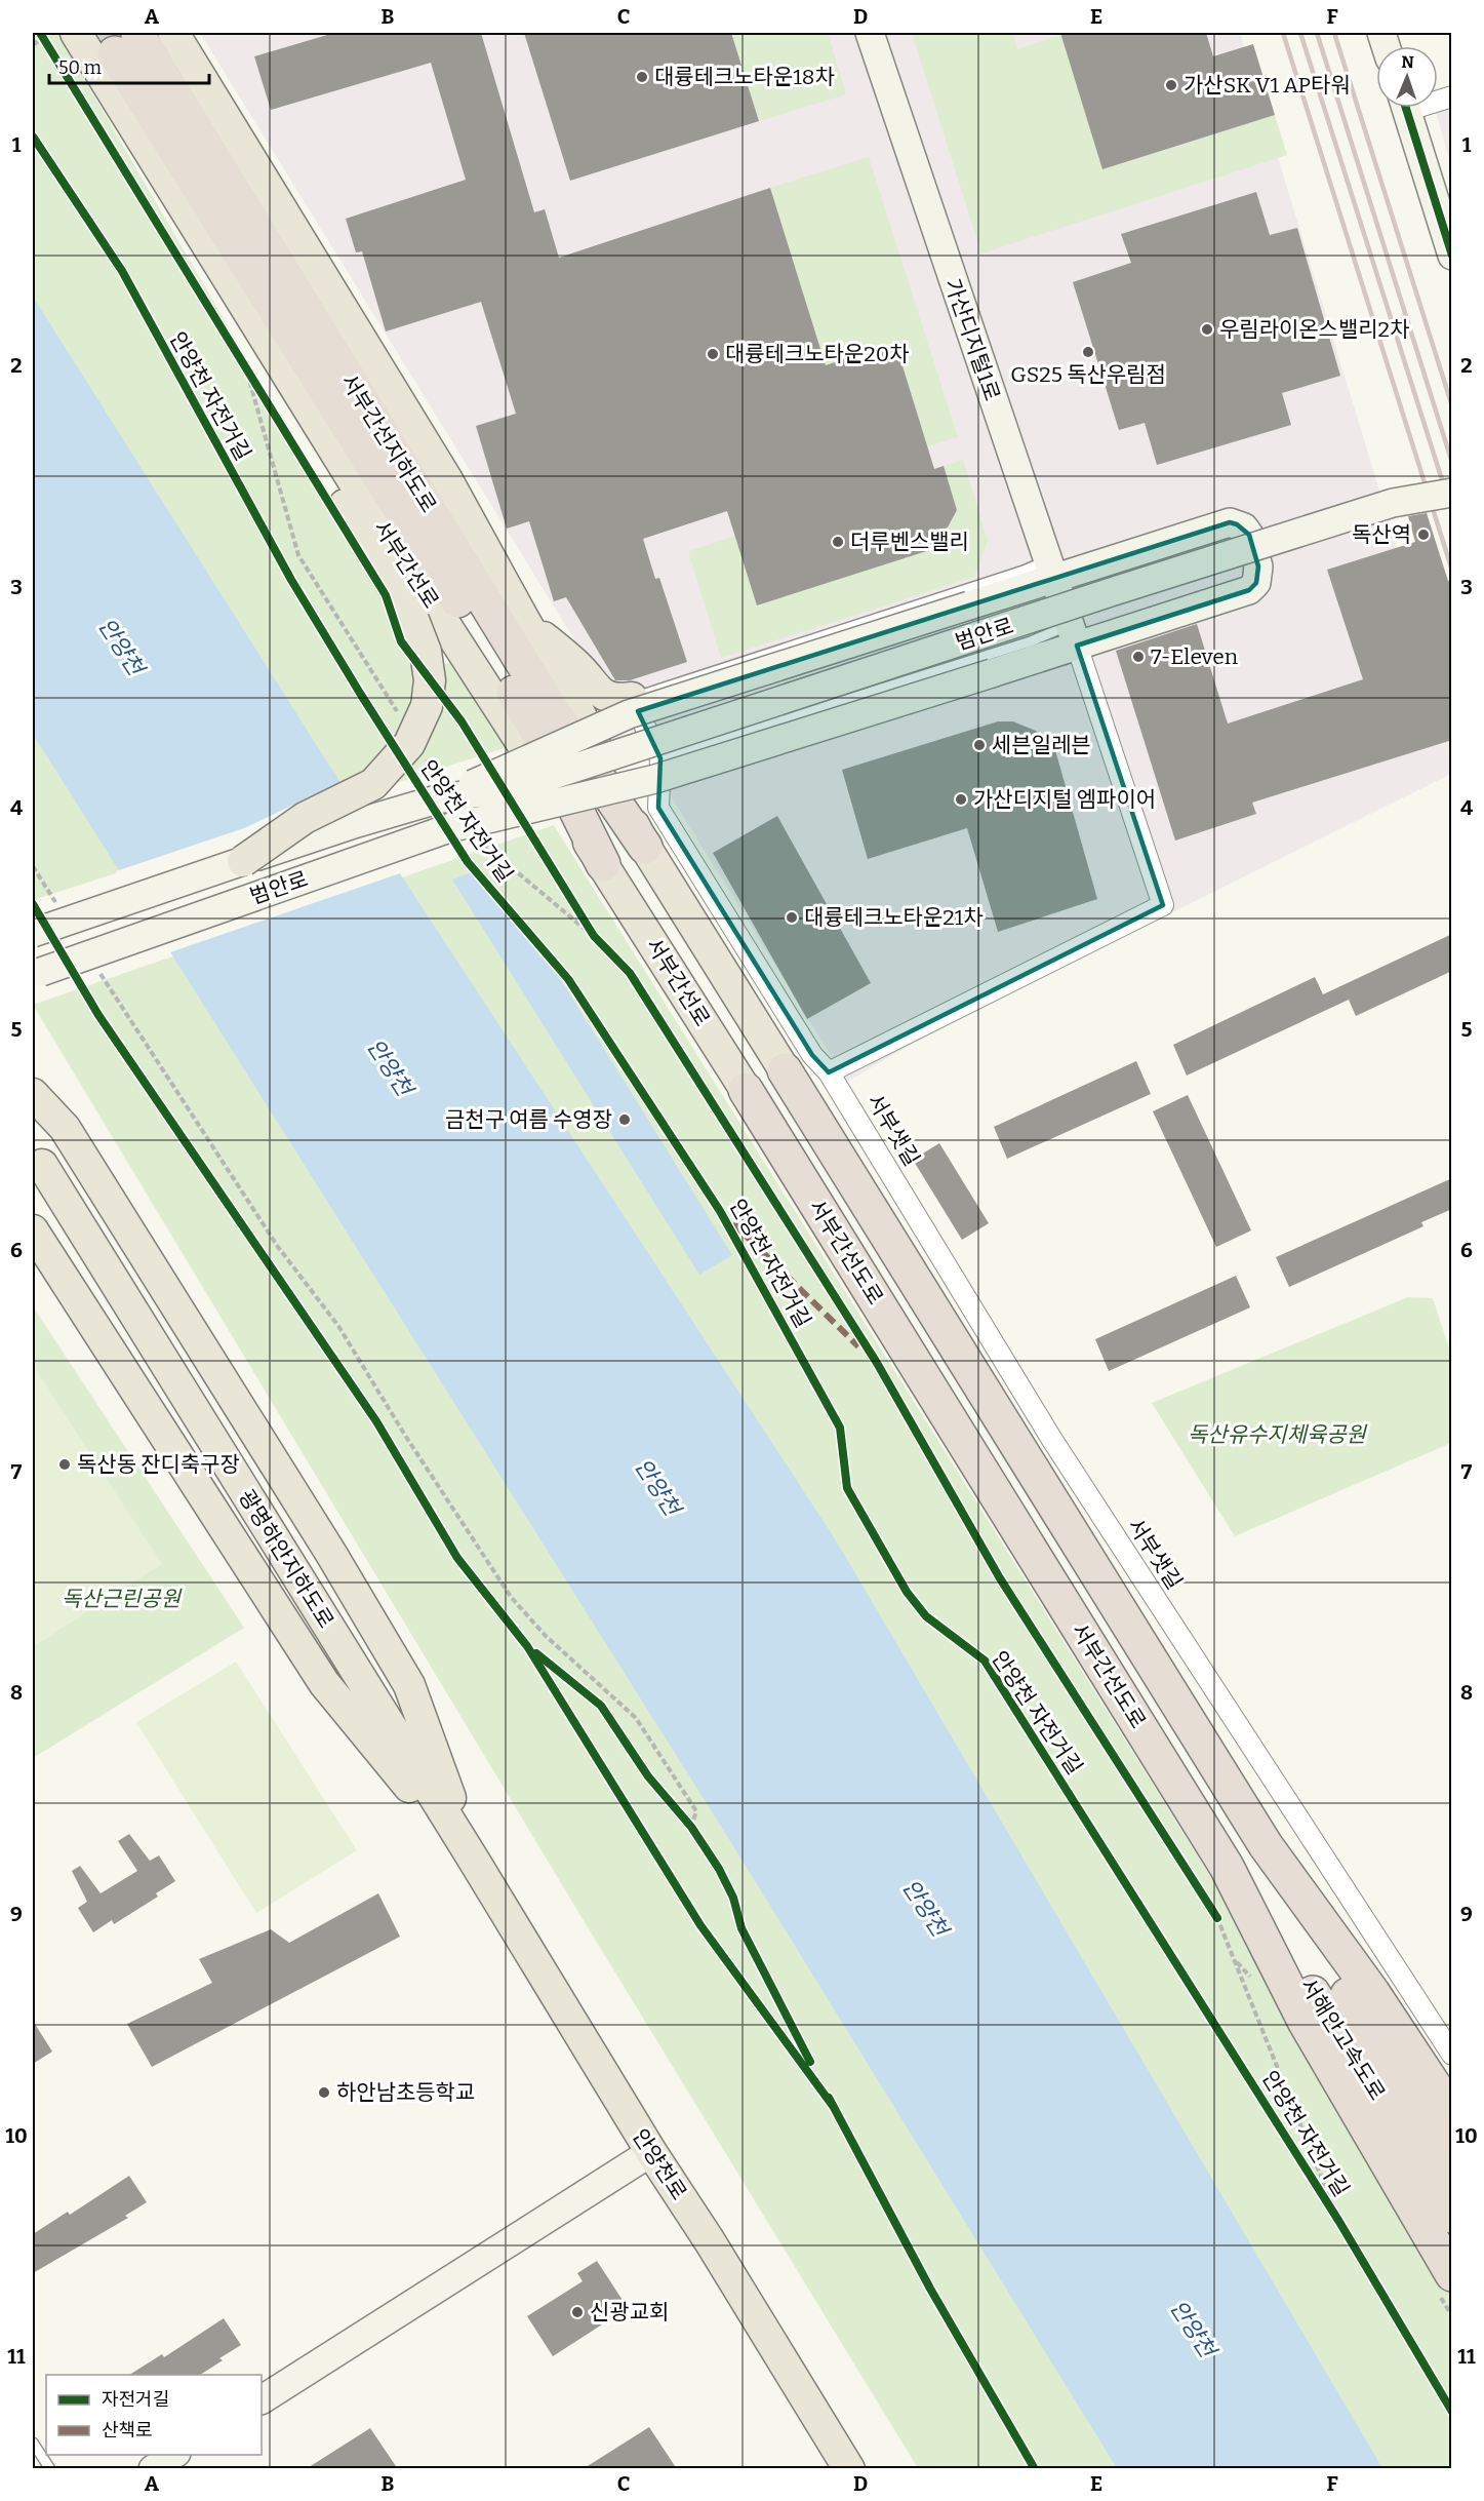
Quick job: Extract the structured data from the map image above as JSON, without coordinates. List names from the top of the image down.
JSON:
{
  "streets": {
    "highway": ["서부간선지하도로", "서부간선도로", "서해안고속도로"],
    "main road": [
      "가산디지털1로",
      "서부간선로",
      "범안로",
      "광명하안지하도로",
      "안양천로"
    ],
    "street": ["서부샛길"],
    "cycle path": ["안양천 자전거길"]
  },
  "crossings": [
    ["서부간선지하도로", "서부간선로"],
    ["서부간선로", "서부간선도로"],
    ["서부간선도로", "서해안고속도로"],
    ["광명하안지하도로", "안양천로"]
  ],
  "water": ["안양천"],
  "parks": ["독산유수지체육공원", "독산근린공원"],
  "places": [
    "대륭테크노타운18차",
    "가산SK V1 AP타워",
    "우림라이온스밸리2차",
    "GS25 독산우림점",
    "대륭테크노타운20차",
    "독산역",
    "더루벤스밸리",
    "7-Eleven",
    "세븐일레븐",
    "가산디지털 엠파이어",
    "대륭테크노타운21차",
    "금천구 여름 수영장",
    "독산동 잔디축구장",
    "하안남초등학교",
    "신광교회"
  ],
  "legend": ["자전거길", "산책로"],
  "scale_bar": "50 m",
  "north": "top",
  "grid": {
    "columns": [
      "A",
      "B",
      "C",
      "D",
      "E",
      "F"
    ],
    "rows": [
      "1",
      "2",
      "3",
      "4",
      "5",
      "6",
      "7",
      "8",
      "9",
      "10",
      "11"
    ]
  }
}
